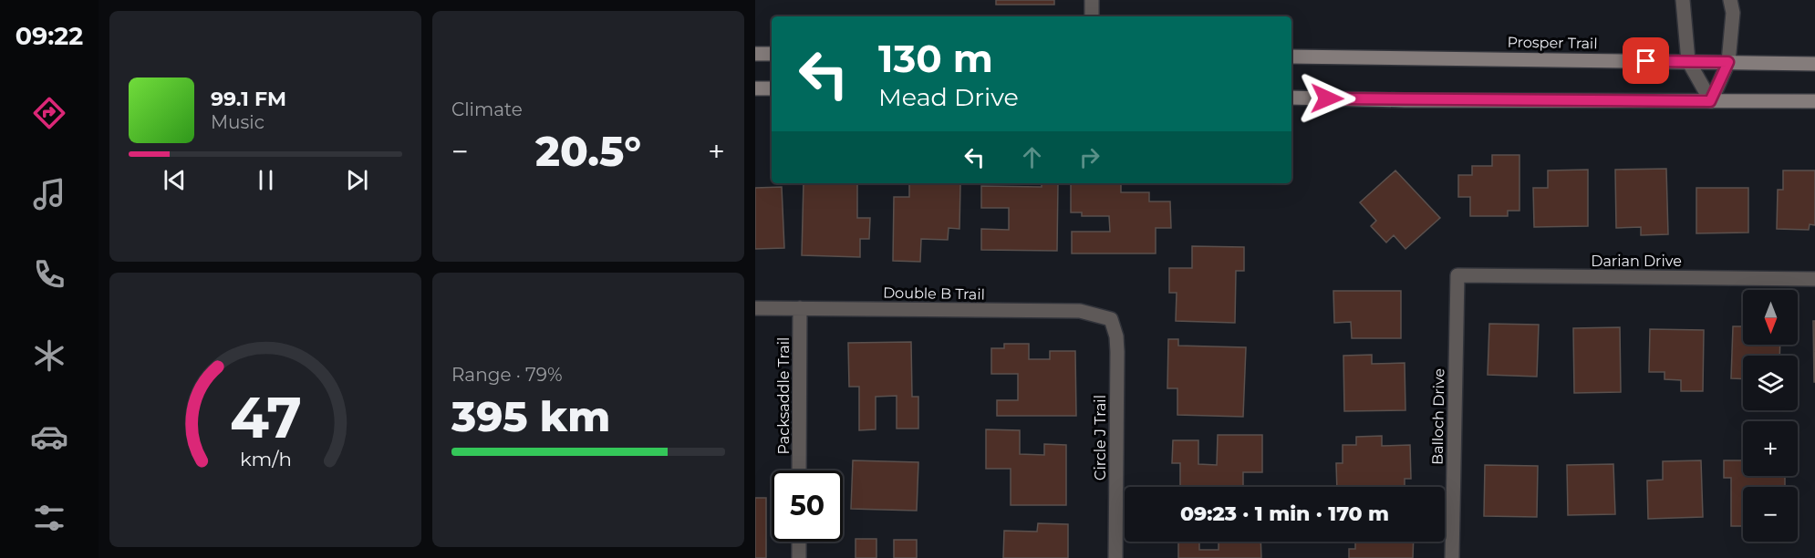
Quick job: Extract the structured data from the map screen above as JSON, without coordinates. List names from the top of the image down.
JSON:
{
  "streets": {
    "main road": ["Prosper Trail"],
    "street": [
      "Darian Drive",
      "Double B Trail",
      "Packsaddle Trail",
      "Balloch Drive",
      "Circle J Trail"
    ]
  },
  "crossings": [
    ["Darian Drive", "Balloch Drive"],
    ["Double B Trail", "Packsaddle Trail"],
    ["Double B Trail", "Circle J Trail"]
  ],
  "north": "bottom",
  "page": {
    "tabs": "09:22",
    "tile": [
      "Climate",
      ["Range · 79%", "395 km"]
    ],
    "turn": ["130 m", "Mead Drive"],
    "song": ["99.1 FM", "Music"],
    "heat": ["−", "20.5°", "+"],
    "map_buttons": ["+", "−"],
    "limit": "50",
    "trip": "09:23 · 1 min · 170 m",
    "gauge": ["47", "km/h"]
  }
}
